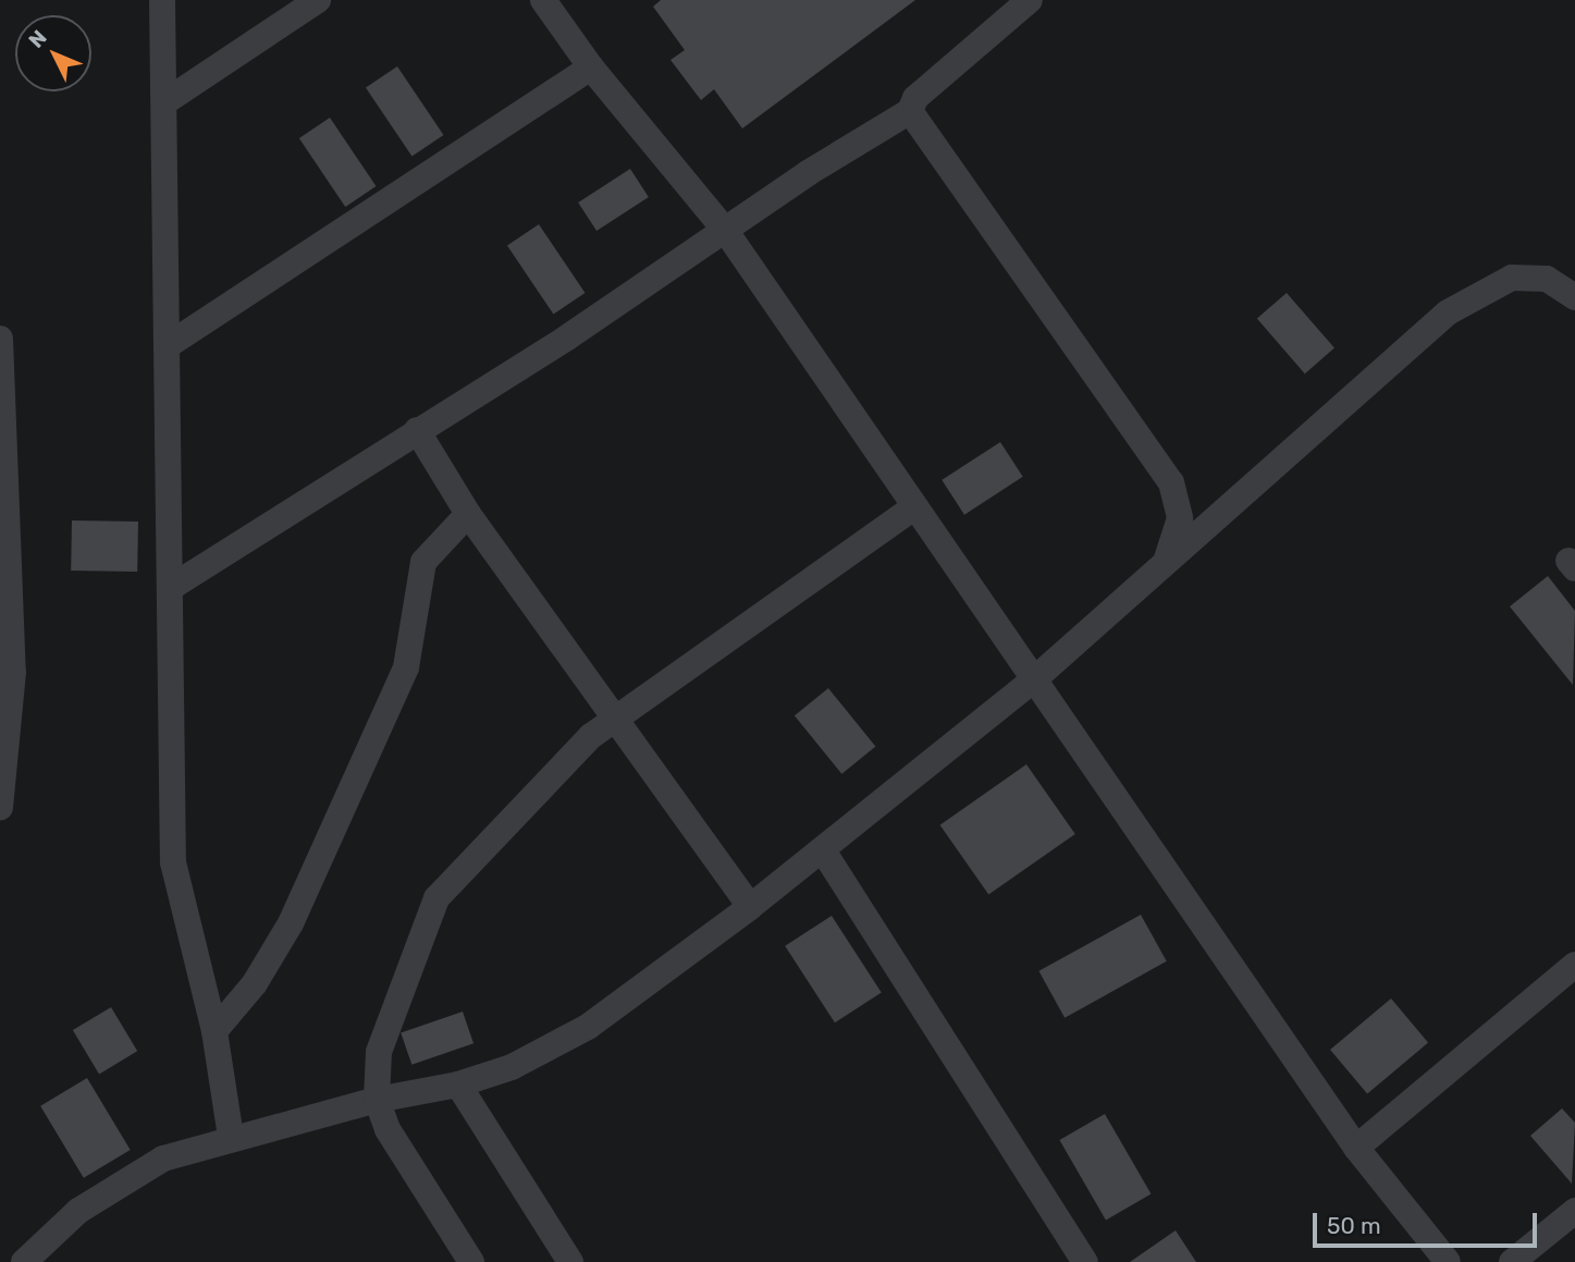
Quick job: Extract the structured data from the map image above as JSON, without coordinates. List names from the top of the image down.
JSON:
{
  "scale_bar": "50 m",
  "north": "top left"
}
